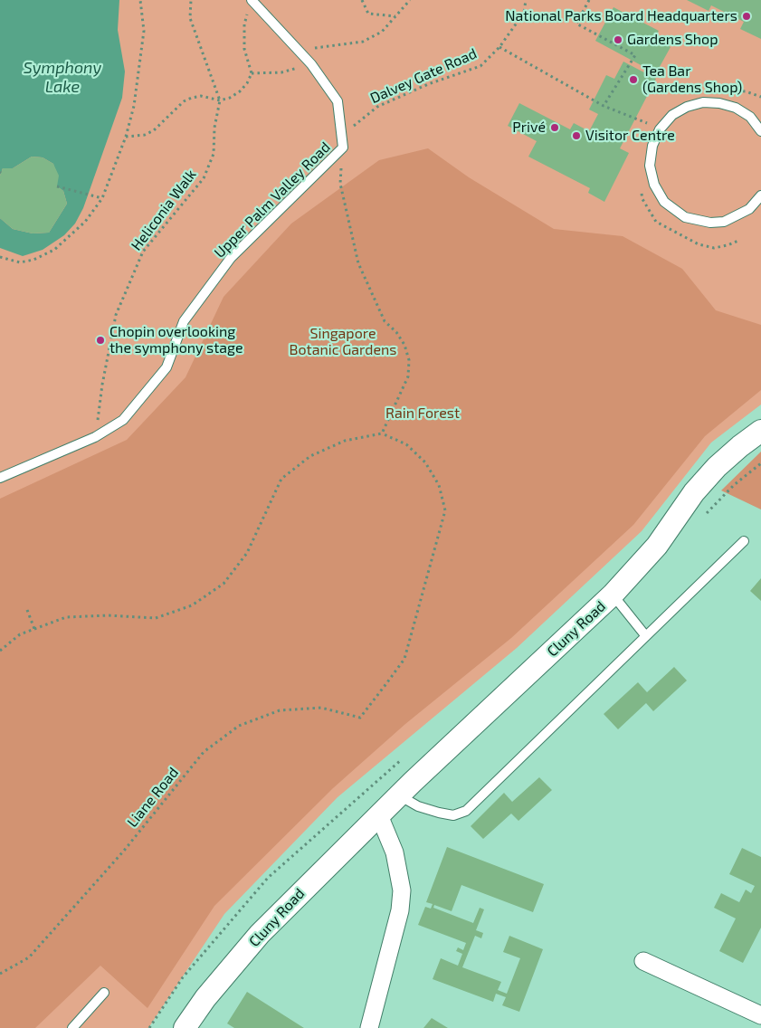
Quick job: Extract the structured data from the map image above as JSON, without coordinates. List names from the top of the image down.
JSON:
{
  "streets": {
    "street": ["Cluny Road"],
    "lane": ["Upper Palm Valley Road"],
    "path": ["Dalvey Gate Road", "Heliconia Walk", "Liane Road"]
  },
  "crossings": [
    ["Dalvey Gate Road", "Upper Palm Valley Road"],
    ["Dalvey Gate Road", "Liane Road"],
    ["Upper Palm Valley Road", "Heliconia Walk"]
  ],
  "water": ["Symphony Lake"],
  "parks": ["Singapore Botanic Gardens", "Rain Forest"],
  "places": [
    "National Parks Board Headquarters",
    "Gardens Shop",
    "Tea Bar (Gardens Shop)",
    "Privé",
    "Visitor Centre",
    "Chopin overlooking the symphony stage"
  ]
}
